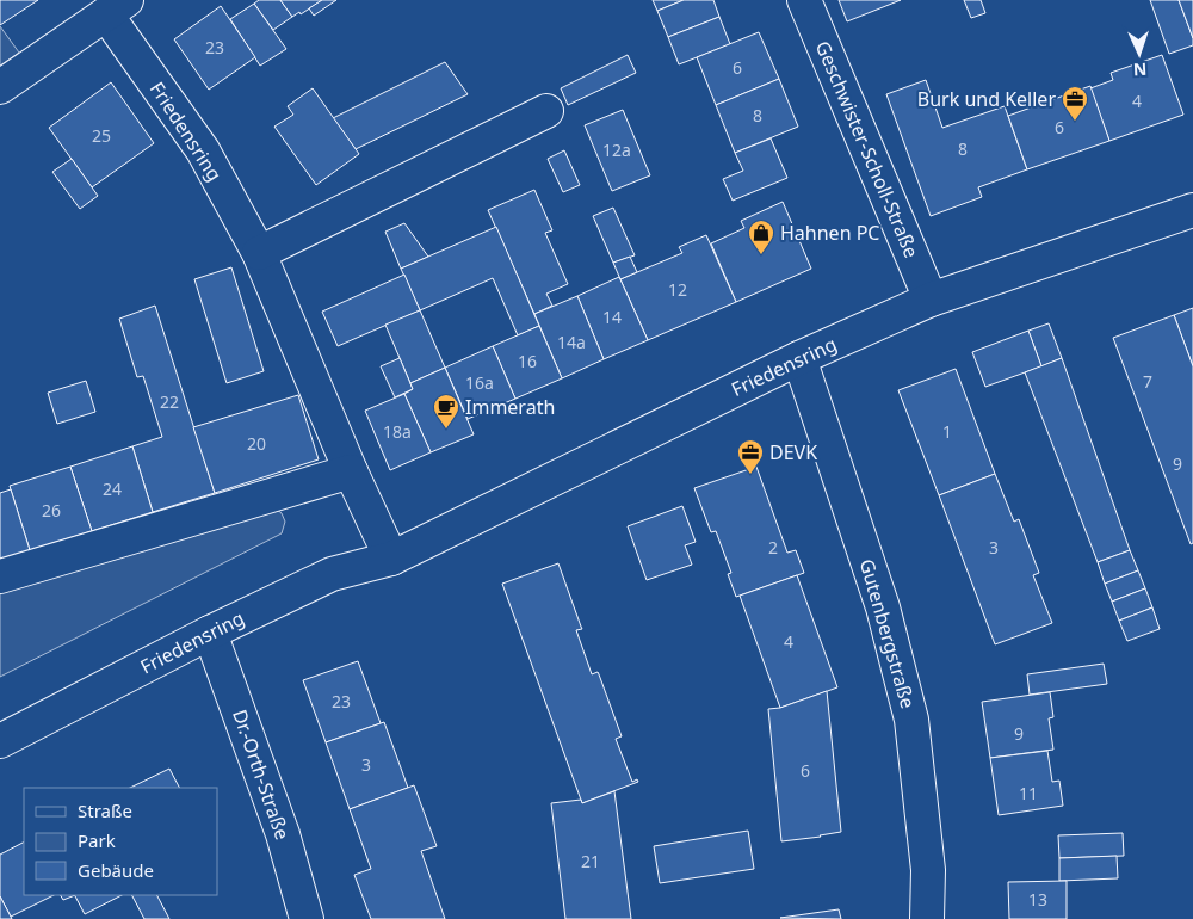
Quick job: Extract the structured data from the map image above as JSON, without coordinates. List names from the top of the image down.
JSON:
{
  "streets": {
    "street": [
      "Friedensring",
      "Geschwister-Scholl-Straße",
      "Gutenbergstraße",
      "Dr.-Orth-Straße"
    ]
  },
  "crossings": [
    ["Friedensring", "Geschwister-Scholl-Straße"],
    ["Friedensring", "Gutenbergstraße"],
    ["Friedensring", "Dr.-Orth-Straße"]
  ],
  "places": {
    "office": ["Burk und Keller", "DEVK"],
    "shop": ["Hahnen PC"],
    "cafe": ["Immerath"]
  },
  "house_numbers": [
    "23",
    "6",
    "4",
    "8",
    "6",
    "25",
    "8",
    "12a",
    "12",
    "14",
    "14a",
    "16",
    "7",
    "16a",
    "22",
    "18a",
    "1",
    "20",
    "9",
    "24",
    "26",
    "2",
    "3",
    "4",
    "23",
    "9",
    "3",
    "6",
    "11",
    "21",
    "13"
  ],
  "legend": ["Straße", "Park", "Gebäude"],
  "north": "bottom"
}
